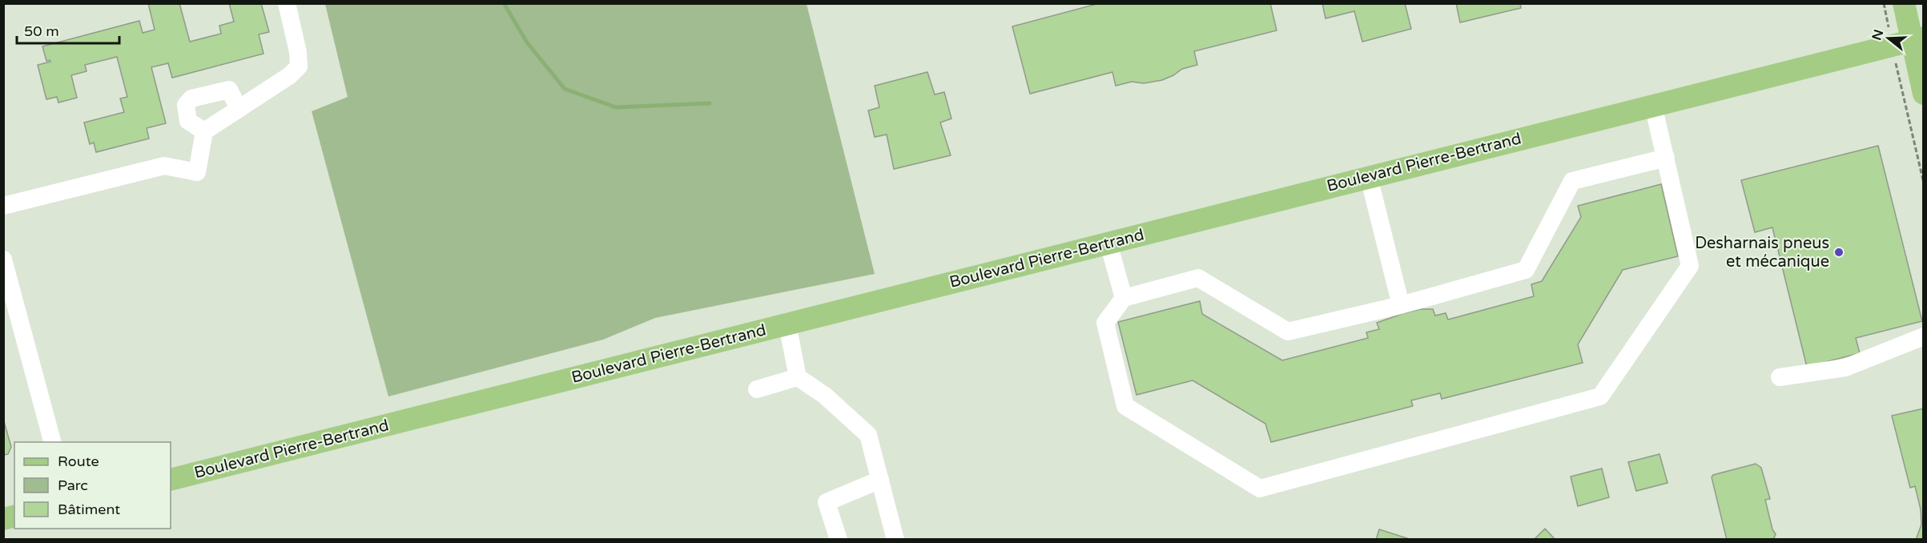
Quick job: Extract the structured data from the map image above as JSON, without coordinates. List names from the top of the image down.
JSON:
{
  "streets": {
    "main road": ["Boulevard Pierre-Bertrand"]
  },
  "places": ["Desharnais pneus et mécanique"],
  "legend": ["Route", "Parc", "Bâtiment"],
  "scale_bar": "50 m",
  "north": "left"
}
